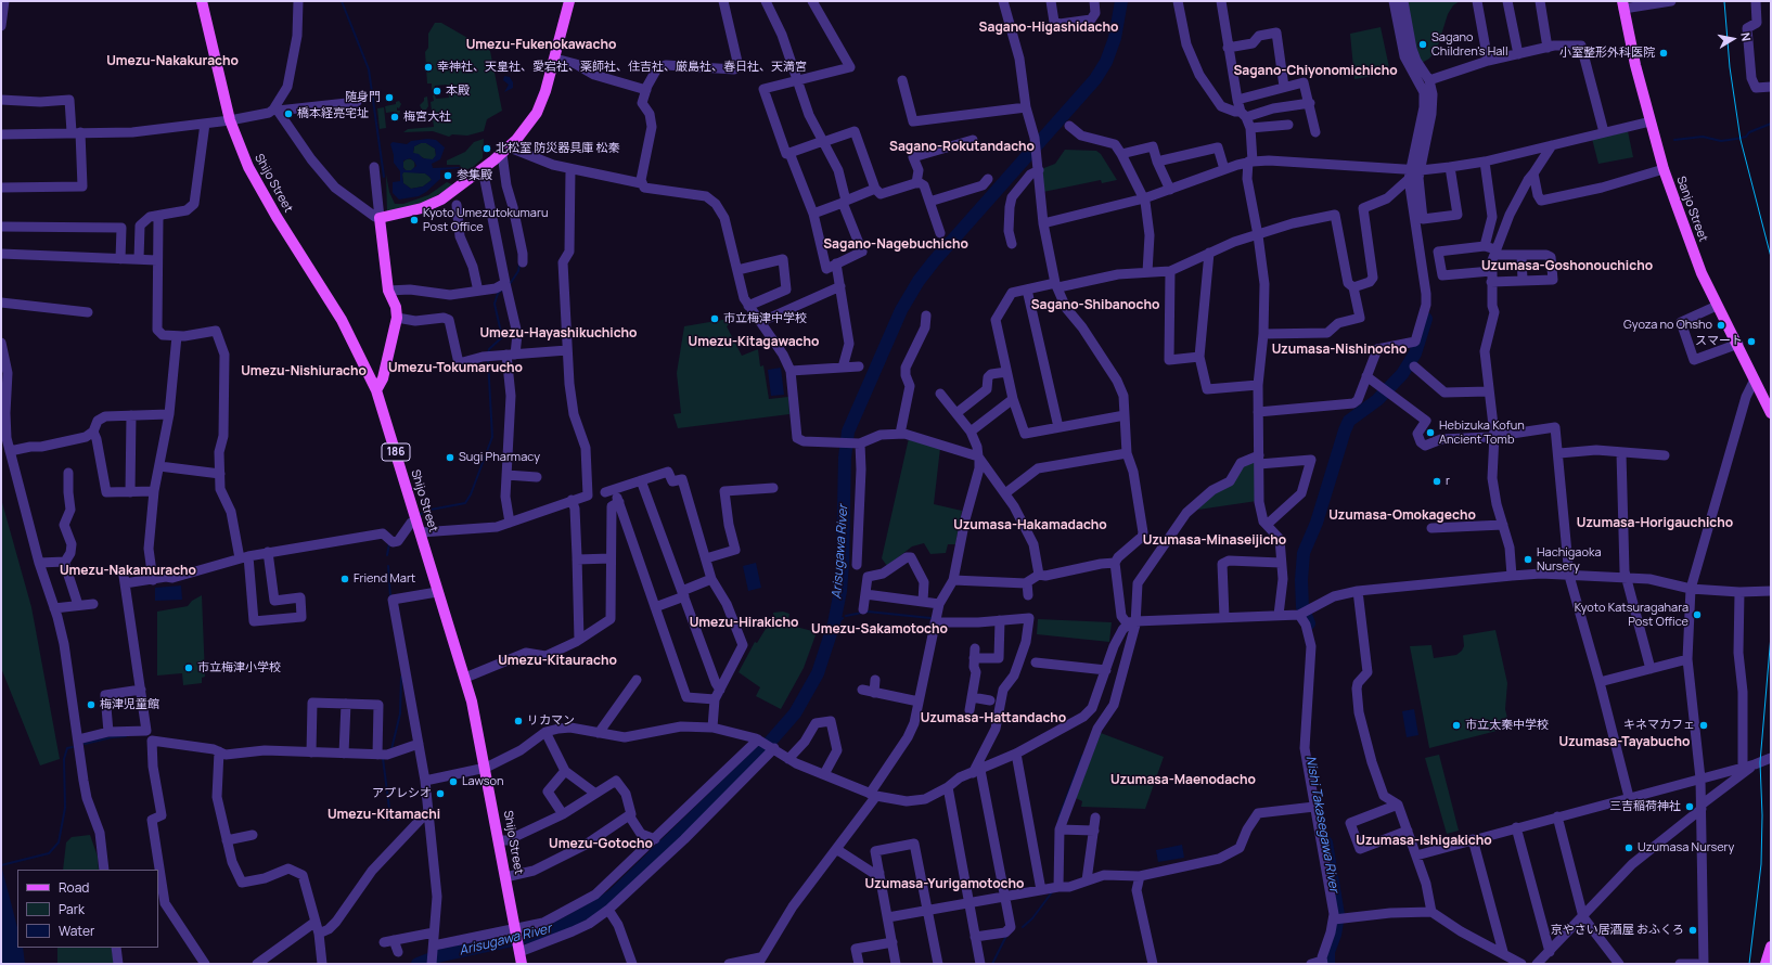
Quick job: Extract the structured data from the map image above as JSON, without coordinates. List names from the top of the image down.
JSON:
{
  "streets": {
    "main road": ["Shijo Street", "Sanjo Street", "186"]
  },
  "districts": [
    "Sagano-Higashidacho",
    "Umezu-Fukenokawacho",
    "Umezu-Nakakuracho",
    "Sagano-Chiyonomichicho",
    "Sagano-Rokutandacho",
    "Sagano-Nagebuchicho",
    "Uzumasa-Goshonouchicho",
    "Sagano-Shibanocho",
    "Umezu-Hayashikuchicho",
    "Umezu-Kitagawacho",
    "Uzumasa-Nishinocho",
    "Umezu-Tokumarucho",
    "Umezu-Nishiuracho",
    "Uzumasa-Omokagecho",
    "Uzumasa-Horigauchicho",
    "Uzumasa-Hakamadacho",
    "Uzumasa-Minaseijicho",
    "Umezu-Nakamuracho",
    "Umezu-Hirakicho",
    "Umezu-Sakamotocho",
    "Umezu-Kitauracho",
    "Uzumasa-Hattandacho",
    "Uzumasa-Tayabucho",
    "Uzumasa-Maenodacho",
    "Umezu-Kitamachi",
    "Uzumasa-Ishigakicho",
    "Umezu-Gotocho",
    "Uzumasa-Yurigamotocho"
  ],
  "water": ["Arisugawa River", "Nishi Takasegawa River"],
  "places": [
    "Sagano Children's Hall",
    "小室整形外科医院",
    "幸神社、天皇社、愛宕社、薬師社、住吉社、厳島社、春日社、天満宮",
    "本殿",
    "随身門",
    "橋本経亮宅址",
    "梅宮大社",
    "北松室 防災器具庫 松秦",
    "参集殿",
    "Kyoto Umezutokumaru Post Office",
    "市立梅津中学校",
    "Gyoza no Ohsho",
    "スマート",
    "Hebizuka Kofun Ancient Tomb",
    "Sugi Pharmacy",
    "r",
    "Hachigaoka Nursery",
    "Friend Mart",
    "Kyoto Katsuragahara Post Office",
    "市立梅津小学校",
    "梅津児童館",
    "リカマン",
    "市立太秦中学校",
    "キネマカフェ",
    "Lawson",
    "アプレシオ",
    "三吉稲荷神社",
    "Uzumasa Nursery",
    "京やさい居酒屋 おふくろ"
  ],
  "legend": ["Road", "Park", "Water"],
  "north": "right"
}
